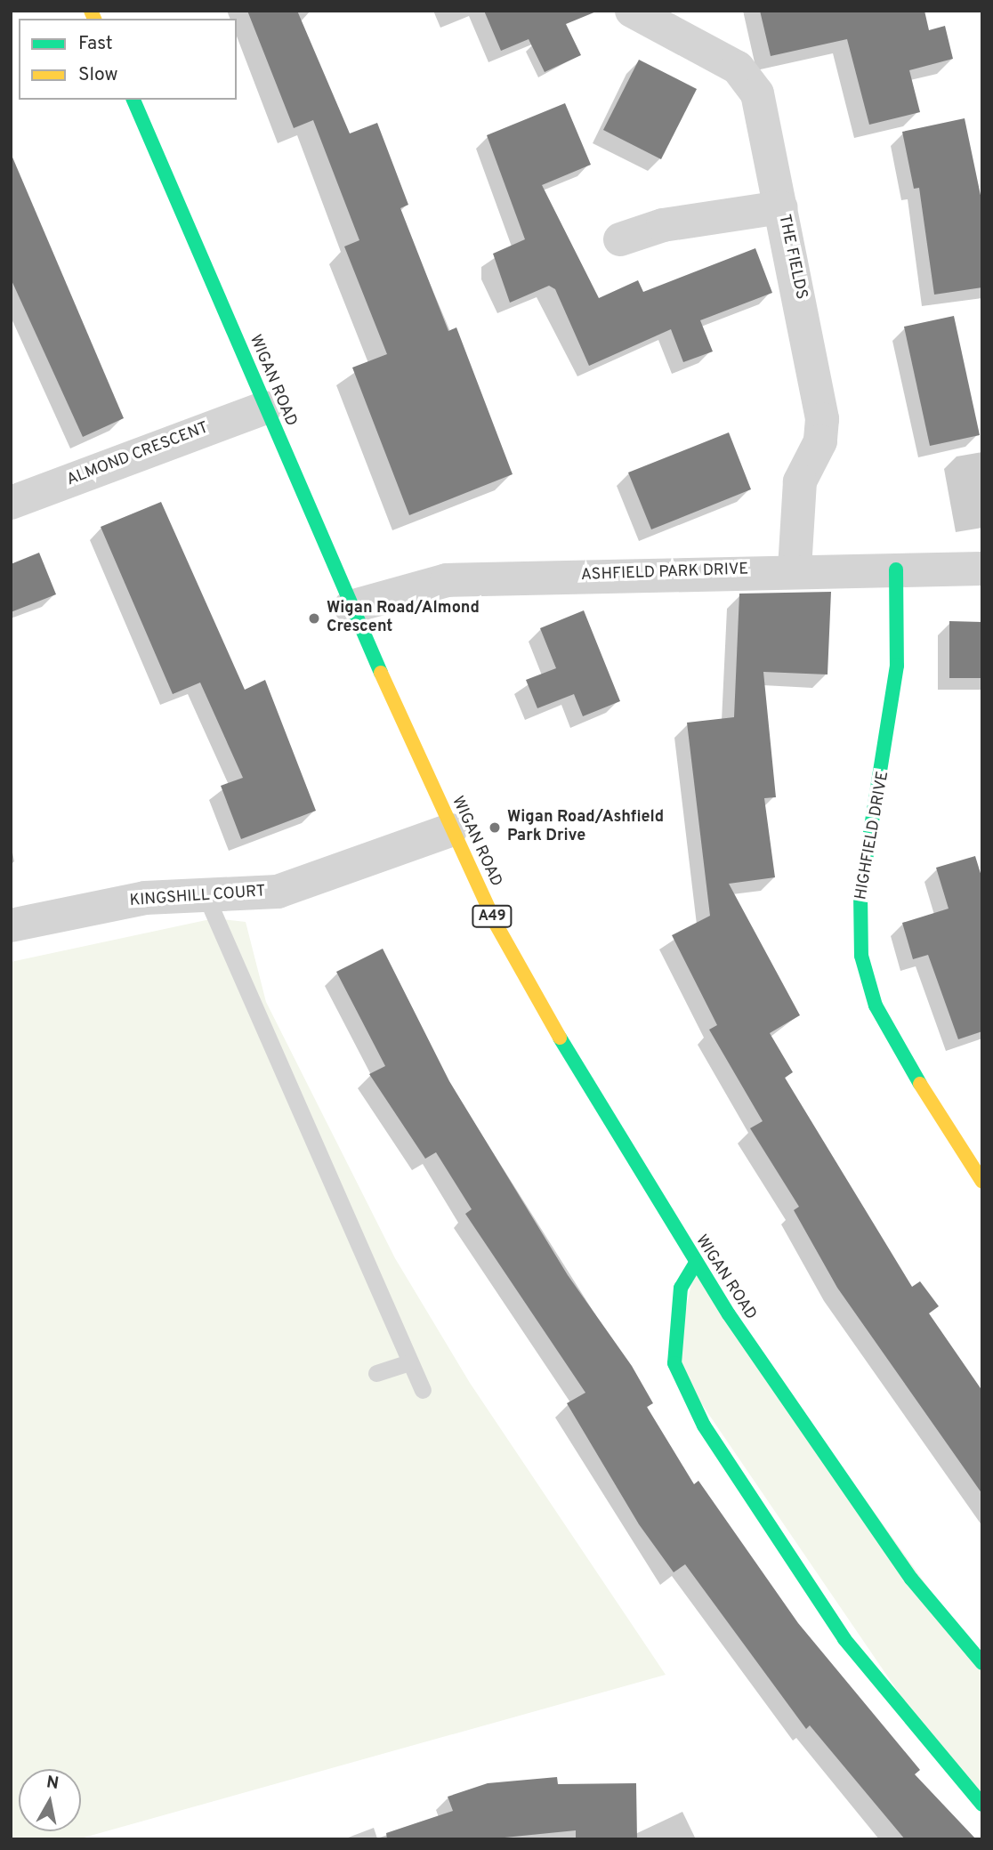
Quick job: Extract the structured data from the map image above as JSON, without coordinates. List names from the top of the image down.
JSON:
{
  "streets": {
    "main road": ["WIGAN ROAD", "HIGHFIELD DRIVE", "A49"],
    "street": [
      "THE FIELDS",
      "ALMOND CRESCENT",
      "ASHFIELD PARK DRIVE",
      "KINGSHILL COURT"
    ]
  },
  "crossings": [
    ["THE FIELDS", "ASHFIELD PARK DRIVE"],
    ["WIGAN ROAD", "ALMOND CRESCENT"],
    ["WIGAN ROAD", "ASHFIELD PARK DRIVE"],
    ["WIGAN ROAD", "KINGSHILL COURT"],
    ["ASHFIELD PARK DRIVE", "HIGHFIELD DRIVE"]
  ],
  "places": ["Wigan Road/Almond Crescent", "Wigan Road/Ashfield Park Drive"],
  "legend": ["Fast", "Slow"],
  "north": "top"
}
